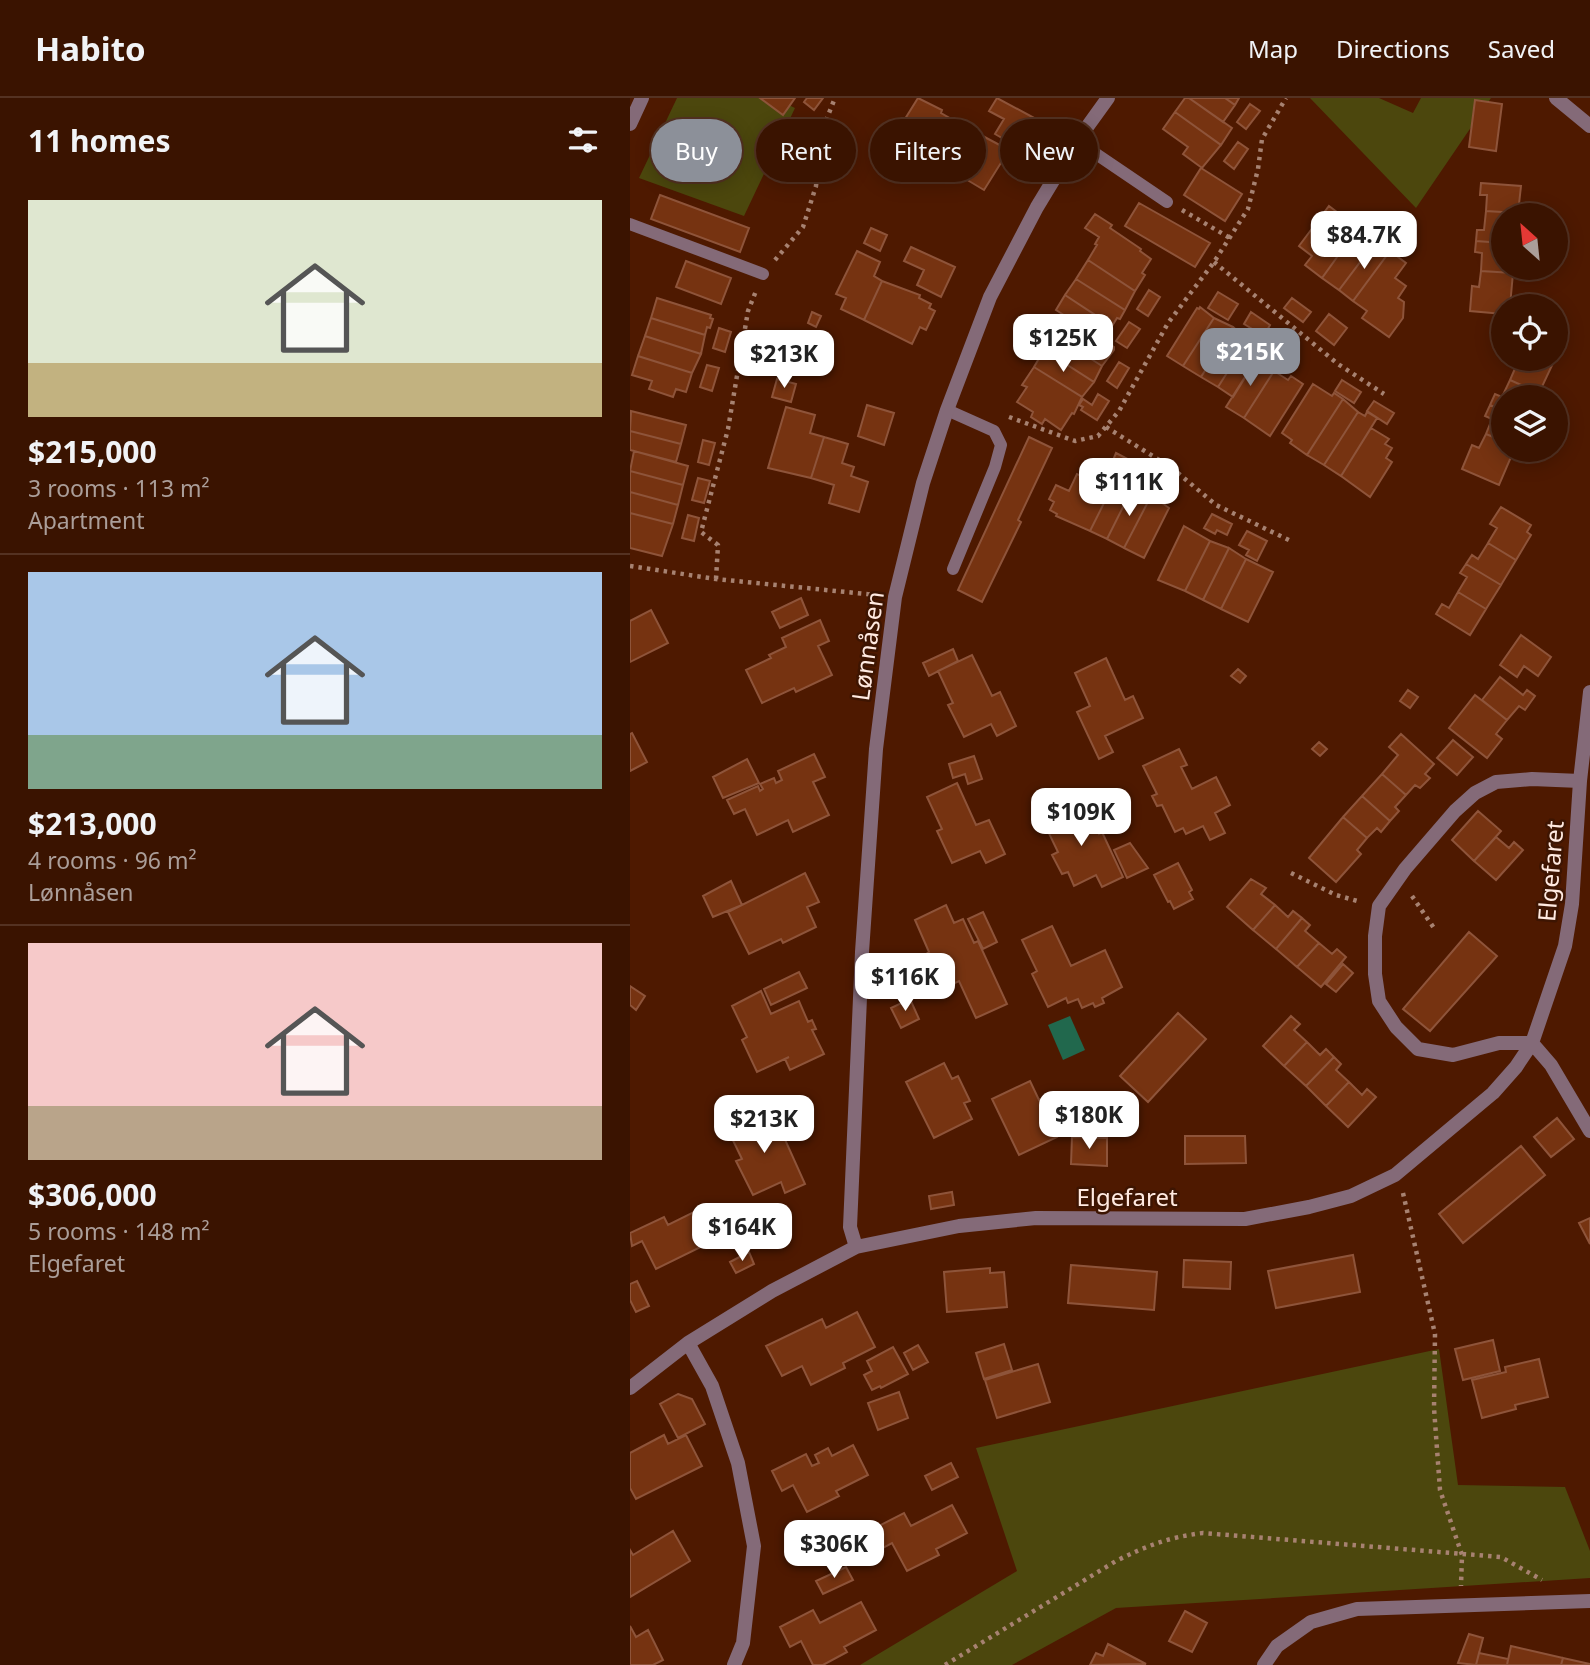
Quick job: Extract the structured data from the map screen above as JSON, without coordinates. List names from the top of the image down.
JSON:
{
  "streets": {
    "street": ["Lønnåsen", "Elgefaret"]
  },
  "crossings": [
    ["Lønnåsen", "Elgefaret"]
  ],
  "north": "top left",
  "page": {
    "header": "Habito",
    "nav": ["Map", "Directions", "Saved"],
    "heading": "11 homes",
    "chip": [
      "Buy",
      "Rent",
      "Filters",
      "New"
    ],
    "list": [
      {
        "name": "$215,000",
        "note": "3 rooms · 113 m² · Apartment"
      },
      {
        "name": "$213,000",
        "note": "4 rooms · 96 m² · Lønnåsen"
      },
      {
        "name": "$306,000",
        "note": "5 rooms · 148 m² · Elgefaret"
      }
    ],
    "price": [
      "$84.7K",
      "$125K",
      "$215K",
      "$213K",
      "$111K",
      "$109K",
      "$116K",
      "$180K",
      "$213K",
      "$164K",
      "$306K"
    ]
  }
}
